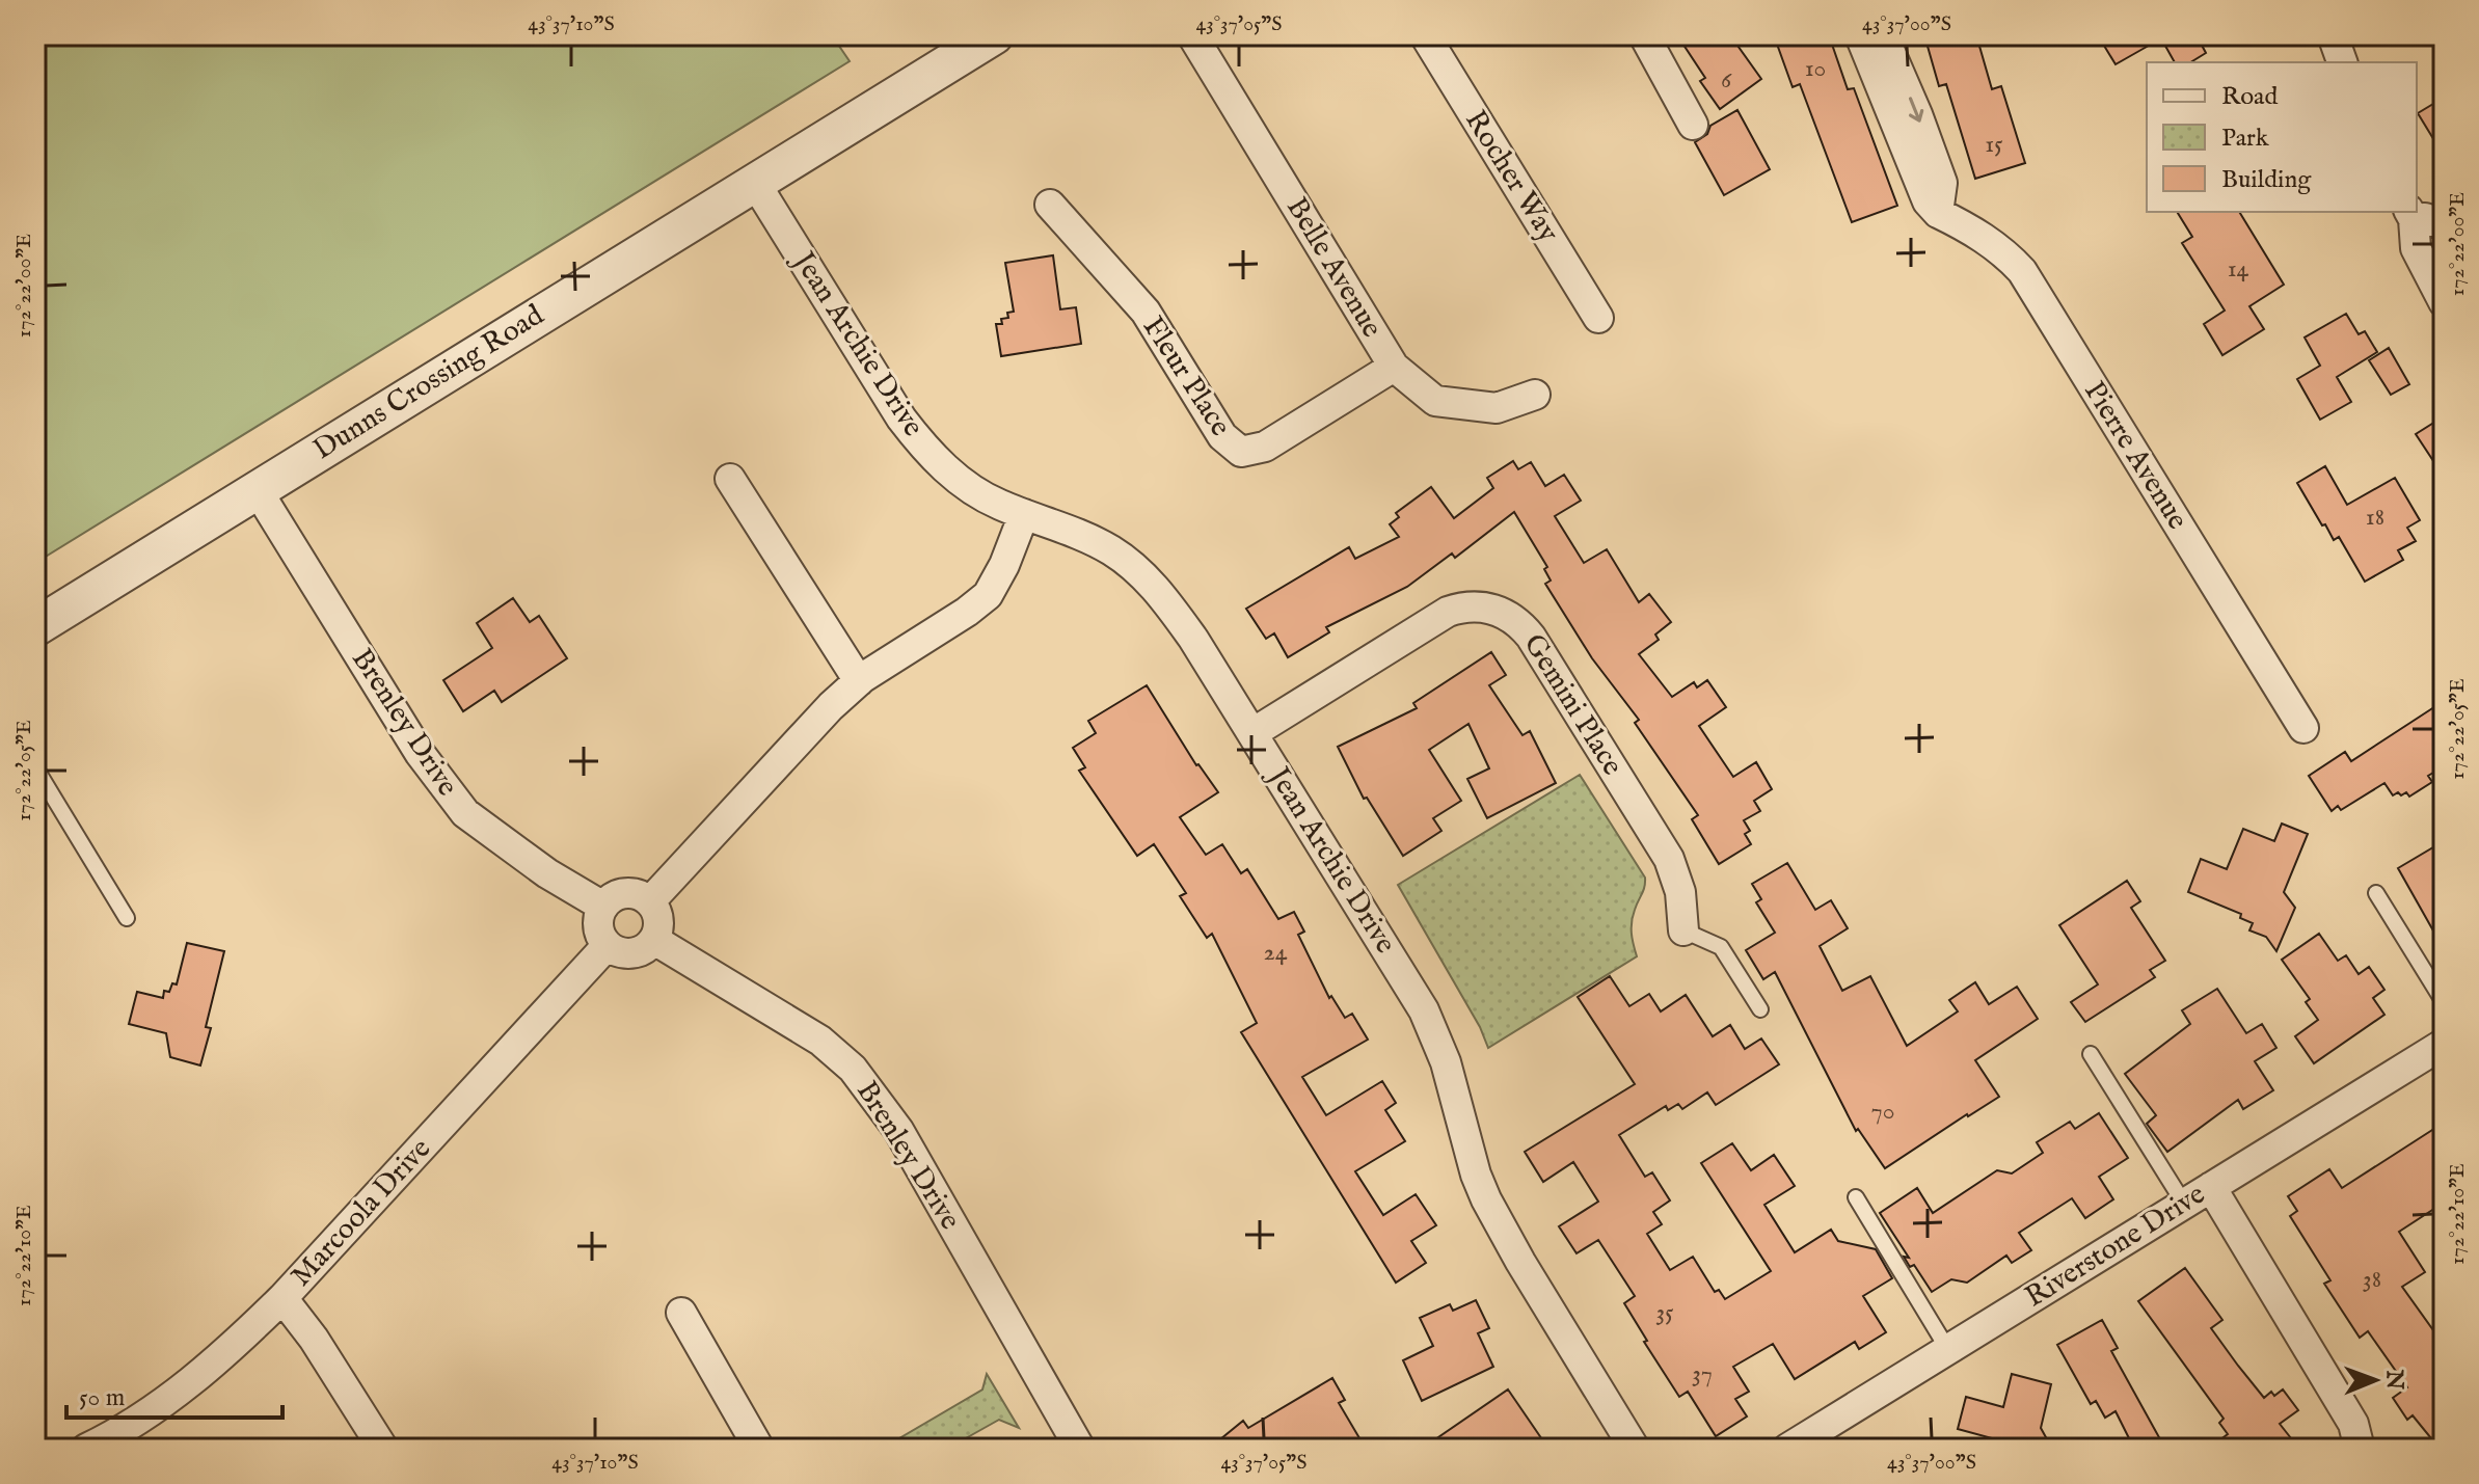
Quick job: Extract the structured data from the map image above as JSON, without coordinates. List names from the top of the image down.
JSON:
{
  "streets": {
    "street": [
      "Rocher Way",
      "Belle Avenue",
      "Jean Archie Drive",
      "Fleur Place",
      "Dunns Crossing Road",
      "Pierre Avenue",
      "Gemini Place",
      "Brenley Drive",
      "Marcoola Drive",
      "Riverstone Drive"
    ]
  },
  "crossings": [
    ["Belle Avenue", "Fleur Place"],
    ["Jean Archie Drive", "Dunns Crossing Road"],
    ["Jean Archie Drive", "Gemini Place"],
    ["Dunns Crossing Road", "Brenley Drive"],
    ["Brenley Drive", "Marcoola Drive"]
  ],
  "house_numbers": [
    "10",
    "6",
    "15",
    "14",
    "18",
    "24",
    "70",
    "38",
    "35",
    "37"
  ],
  "legend": ["Road", "Park", "Building"],
  "scale_bar": "50 m",
  "north": "right",
  "coordinates": [
    "43°37'10\"S",
    "43°37'05\"S",
    "43°37'00\"S",
    "172°22'00\"E",
    "172°22'05\"E",
    "172°22'10\"E"
  ]
}
